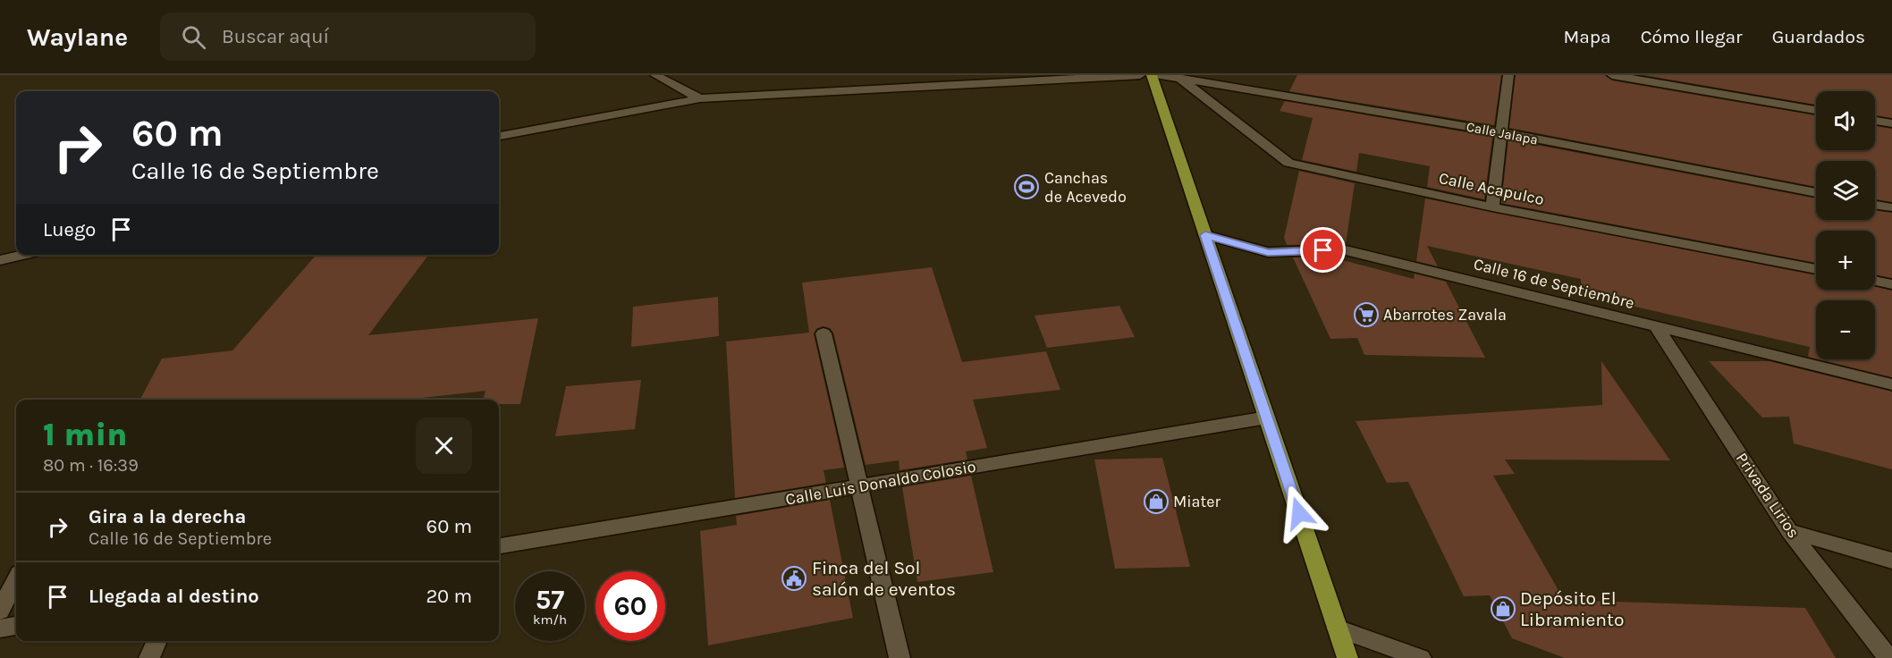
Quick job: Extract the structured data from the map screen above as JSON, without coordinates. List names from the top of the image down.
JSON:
{
  "streets": {
    "street": [
      "Calle Jalapa",
      "Calle Acapulco",
      "Calle 16 de Septiembre",
      "Calle Luis Donaldo Colosio",
      "Privada Lirios"
    ]
  },
  "crossings": [
    ["Calle Jalapa", "Calle Acapulco"],
    ["Calle 16 de Septiembre", "Privada Lirios"]
  ],
  "places": {
    "sports": ["Canchas de Acevedo"],
    "supermarket": ["Abarrotes Zavala"],
    "shop": ["Miater", "Depósito El Libramiento"],
    "public building": ["Finca del Sol salón de eventos"]
  },
  "page": {
    "header": "Waylane",
    "search": "Buscar aquí",
    "nav": ["Mapa", "Cómo llegar", "Guardados"],
    "map_buttons": ["+", "−"],
    "turn": ["60 m", "Calle 16 de Septiembre"],
    "then": "Luego",
    "heading": ["1 min", "80 m · 16:39"],
    "list": [
      {
        "name": "Gira a la derecha",
        "note": "Calle 16 de Septiembre",
        "value": "60 m"
      },
      {
        "name": "Llegada al destino",
        "value": "20 m"
      }
    ],
    "speed": "57 km/h",
    "limit": "60"
  }
}
